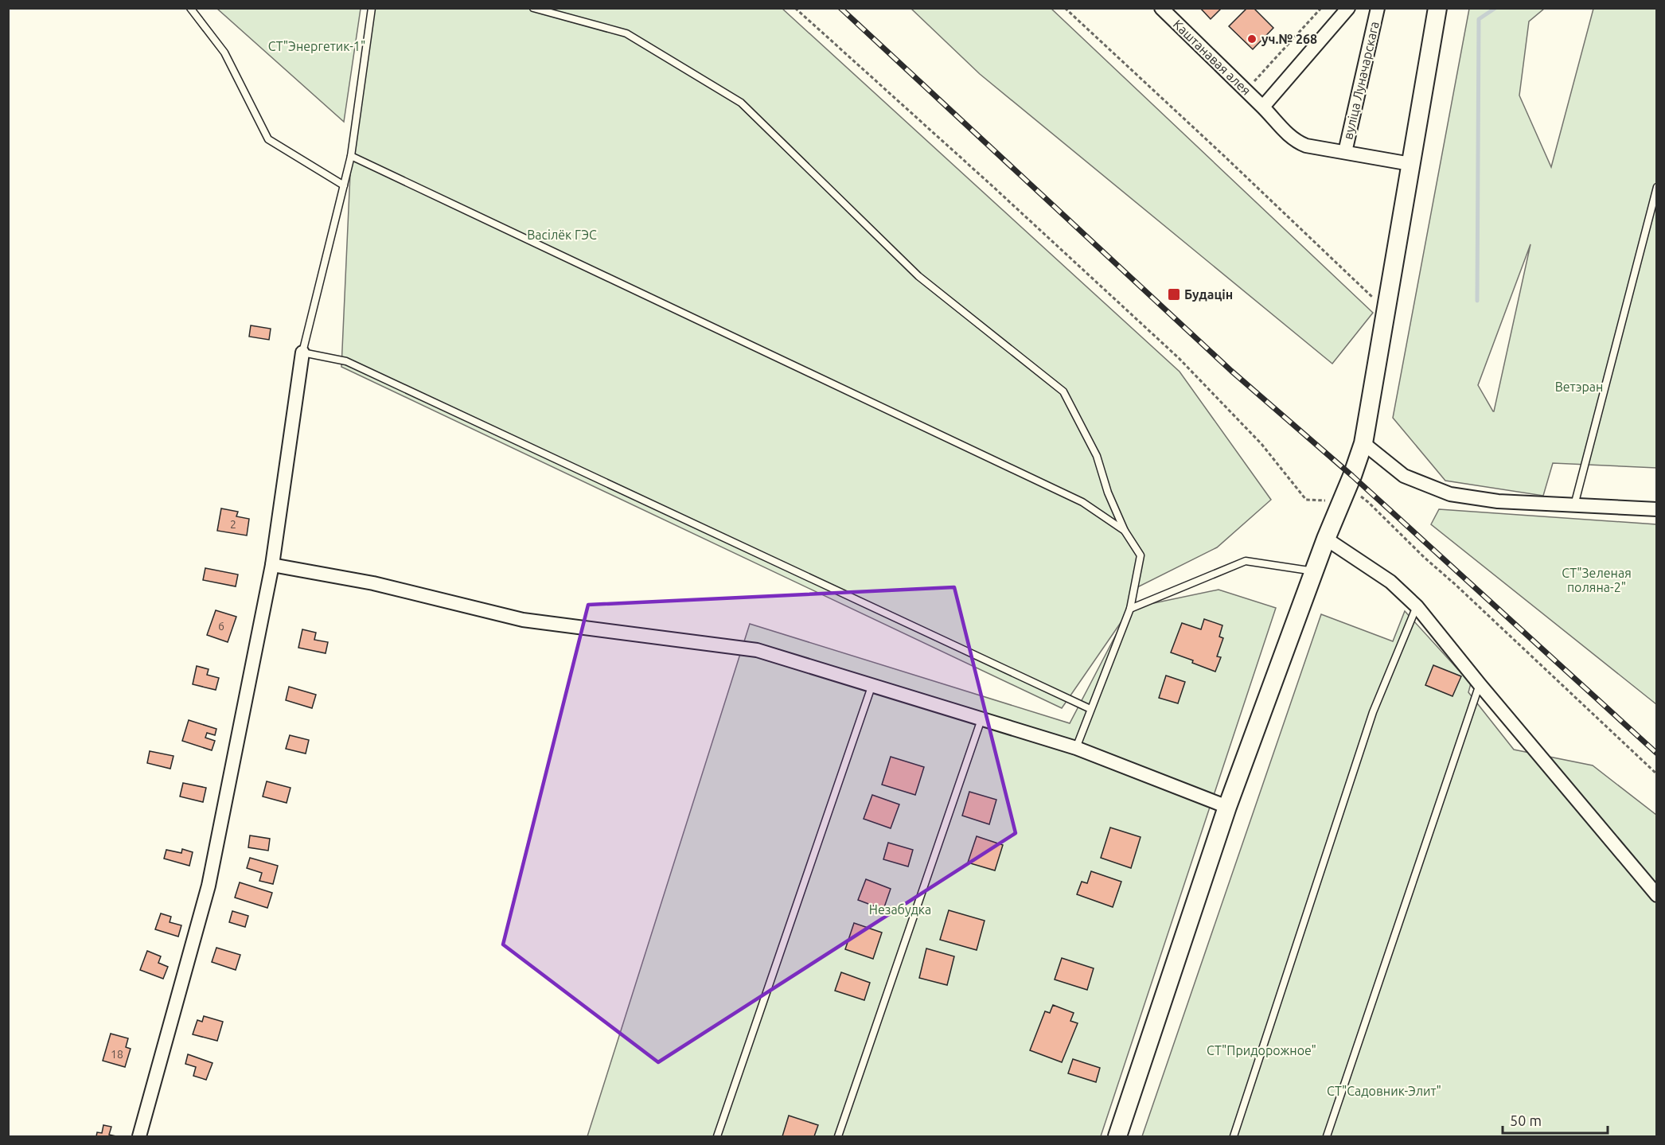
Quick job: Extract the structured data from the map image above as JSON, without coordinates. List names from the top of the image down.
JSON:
{
  "streets": {
    "street": ["Каштанавая алея", "вуліца Луначарскага"]
  },
  "crossings": [
    ["Каштанавая алея", "вуліца Луначарскага"]
  ],
  "parks": [
    "СТ\"Энергетик-1\"",
    "Васілёк ГЭС",
    "Ветэран",
    "СТ\"Зеленая поляна-2\"",
    "Незабудка",
    "СТ\"Придорожное\"",
    "СТ\"Садовник-Элит\""
  ],
  "places": {
    "other": ["уч.№ 268"],
    "transit": ["Будацін"]
  },
  "house_numbers": ["2", "6", "18"],
  "scale_bar": "50 m"
}
